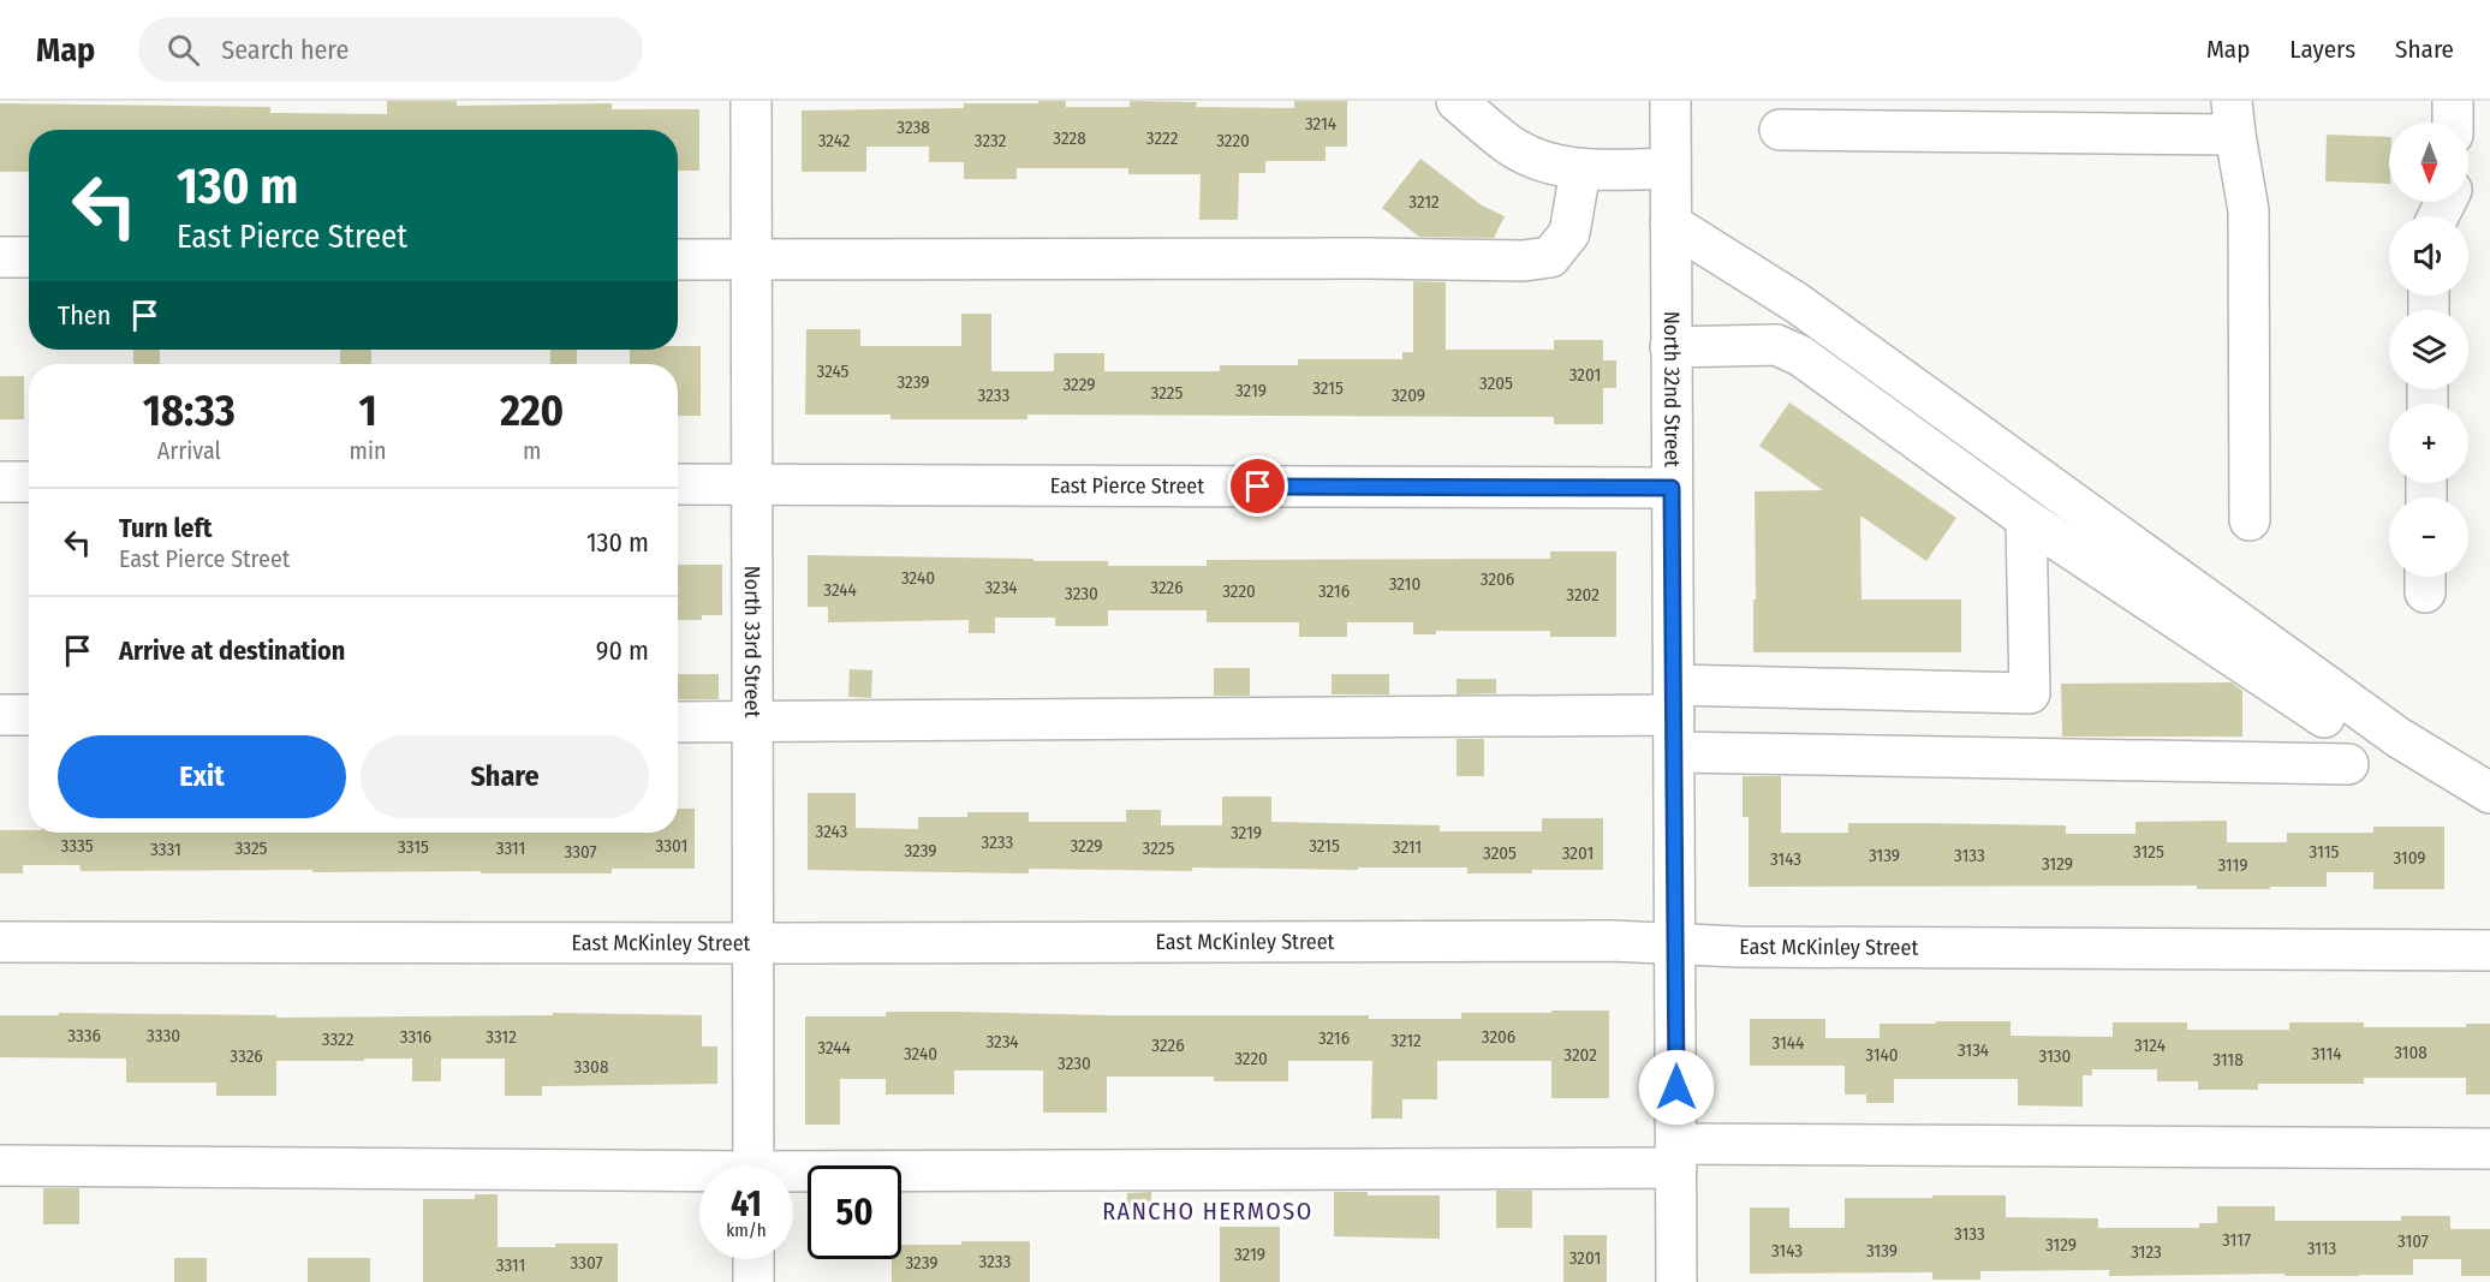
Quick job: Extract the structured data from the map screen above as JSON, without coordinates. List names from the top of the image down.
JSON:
{
  "streets": {
    "street": [
      "North 32nd Street",
      "East Pierce Street",
      "North 33rd Street",
      "East McKinley Street"
    ]
  },
  "crossings": [
    ["North 32nd Street", "East Pierce Street"],
    ["North 32nd Street", "East McKinley Street"],
    ["East Pierce Street", "North 33rd Street"],
    ["North 33rd Street", "East McKinley Street"]
  ],
  "districts": ["RANCHO HERMOSO"],
  "house_numbers": [
    "3214",
    "3238",
    "3228",
    "3222",
    "3242",
    "3232",
    "3220",
    "3212",
    "3245",
    "3201",
    "3239",
    "3205",
    "3229",
    "3215",
    "3219",
    "3225",
    "3233",
    "3209",
    "3240",
    "3206",
    "3210",
    "3234",
    "3226",
    "3244",
    "3220",
    "3216",
    "3230",
    "3202",
    "3243",
    "3219",
    "3233",
    "3335",
    "3301",
    "3229",
    "3215",
    "3315",
    "3211",
    "3325",
    "3311",
    "3225",
    "3331",
    "3239",
    "3307",
    "3125",
    "3115",
    "3205",
    "3201",
    "3139",
    "3133",
    "3109",
    "3143",
    "3129",
    "3119",
    "3336",
    "3330",
    "3316",
    "3312",
    "3206",
    "3216",
    "3322",
    "3212",
    "3234",
    "3144",
    "3226",
    "3124",
    "3244",
    "3134",
    "3108",
    "3240",
    "3114",
    "3202",
    "3140",
    "3326",
    "3130",
    "3220",
    "3118",
    "3230",
    "3308",
    "3133",
    "3117",
    "3107",
    "3129",
    "3113",
    "3143",
    "3139",
    "3123",
    "3219",
    "3201",
    "3233",
    "3307",
    "3239",
    "3311"
  ],
  "north": "bottom",
  "page": {
    "header": "Map",
    "search": "Search here",
    "nav": ["Map", "Layers", "Share"],
    "map_buttons": ["+", "−"],
    "turn": ["130 m", "East Pierce Street"],
    "then": "Then",
    "eta": [
      "18:33",
      "Arrival",
      "1",
      "min",
      "220",
      "m"
    ],
    "list": [
      {
        "name": "Turn left",
        "note": "East Pierce Street",
        "value": "130 m"
      },
      {
        "name": "Arrive at destination",
        "value": "90 m"
      }
    ],
    "buttons": ["Exit", "Share"],
    "speed": "41 km/h",
    "limit": "50"
  }
}
